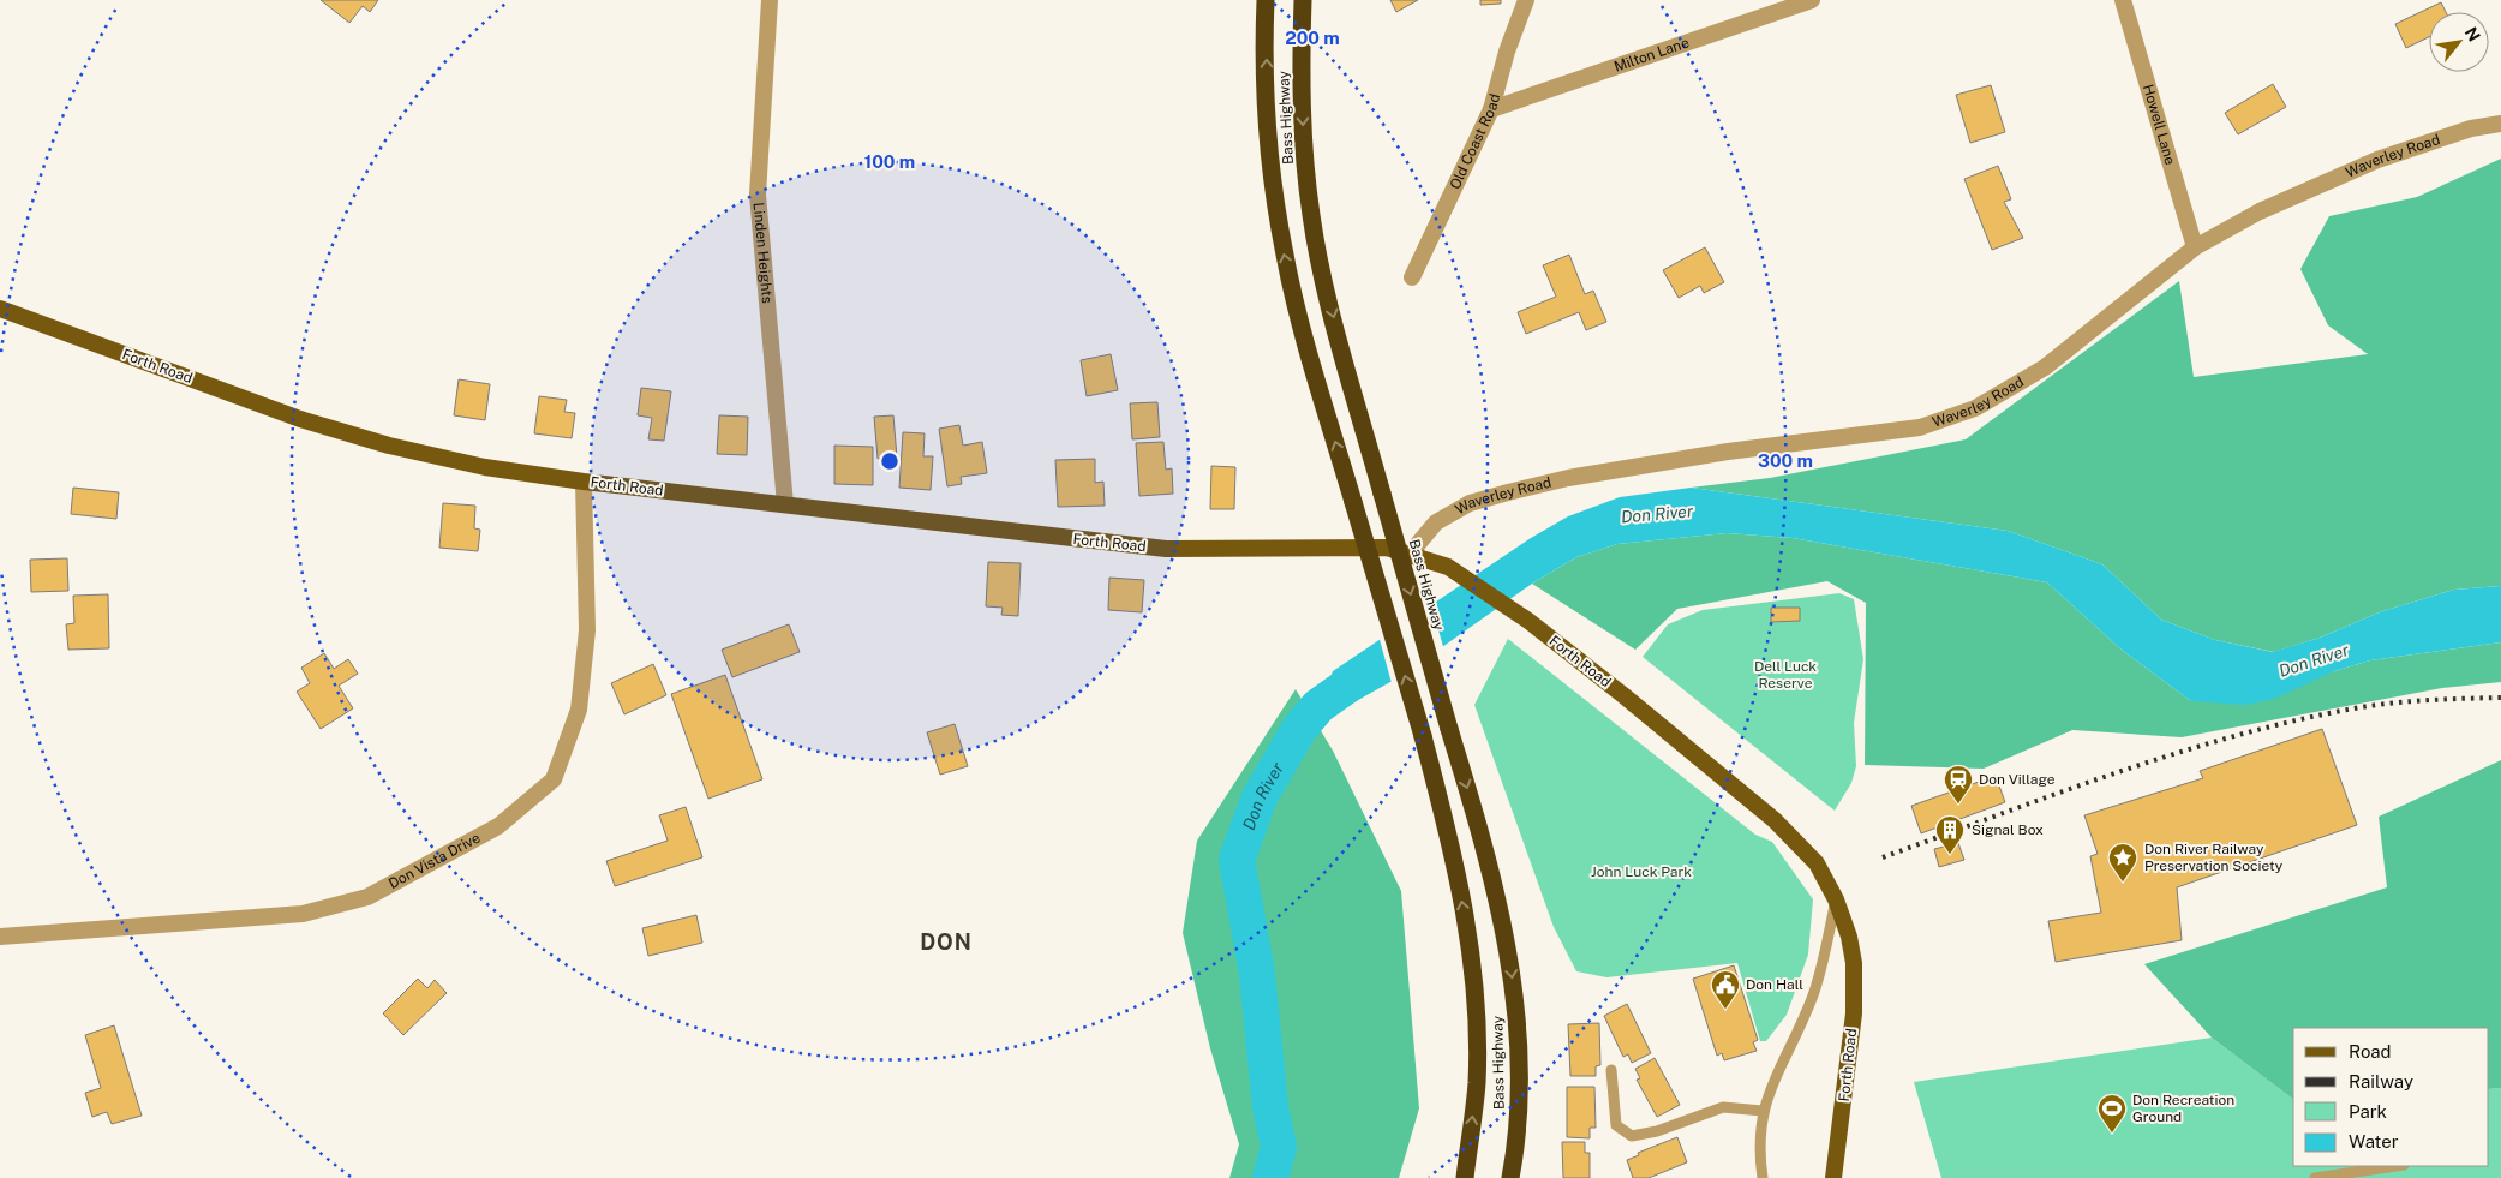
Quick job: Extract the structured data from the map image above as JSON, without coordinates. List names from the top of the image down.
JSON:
{
  "streets": {
    "highway": ["Bass Highway"],
    "main road": ["Forth Road"],
    "street": [
      "Milton Lane",
      "Howell Lane",
      "Old Coast Road",
      "Waverley Road",
      "Linden Heights",
      "Don Vista Drive"
    ]
  },
  "crossings": [
    ["Milton Lane", "Old Coast Road"],
    ["Howell Lane", "Waverley Road"],
    ["Waverley Road", "Forth Road"],
    ["Linden Heights", "Forth Road"],
    ["Forth Road", "Don Vista Drive"]
  ],
  "districts": ["DON"],
  "water": ["Don River"],
  "parks": ["Dell Luck Reserve", "John Luck Park"],
  "places": {
    "station": ["Don Village"],
    "building": ["Signal Box"],
    "place": ["Don River Railway Preservation Society"],
    "public building": ["Don Hall"],
    "sports": ["Don Recreation Ground"]
  },
  "legend": [
    "Road",
    "Railway",
    "Park",
    "Water"
  ],
  "north": "top right",
  "rings": ["200 m", "100 m", "300 m"]
}
